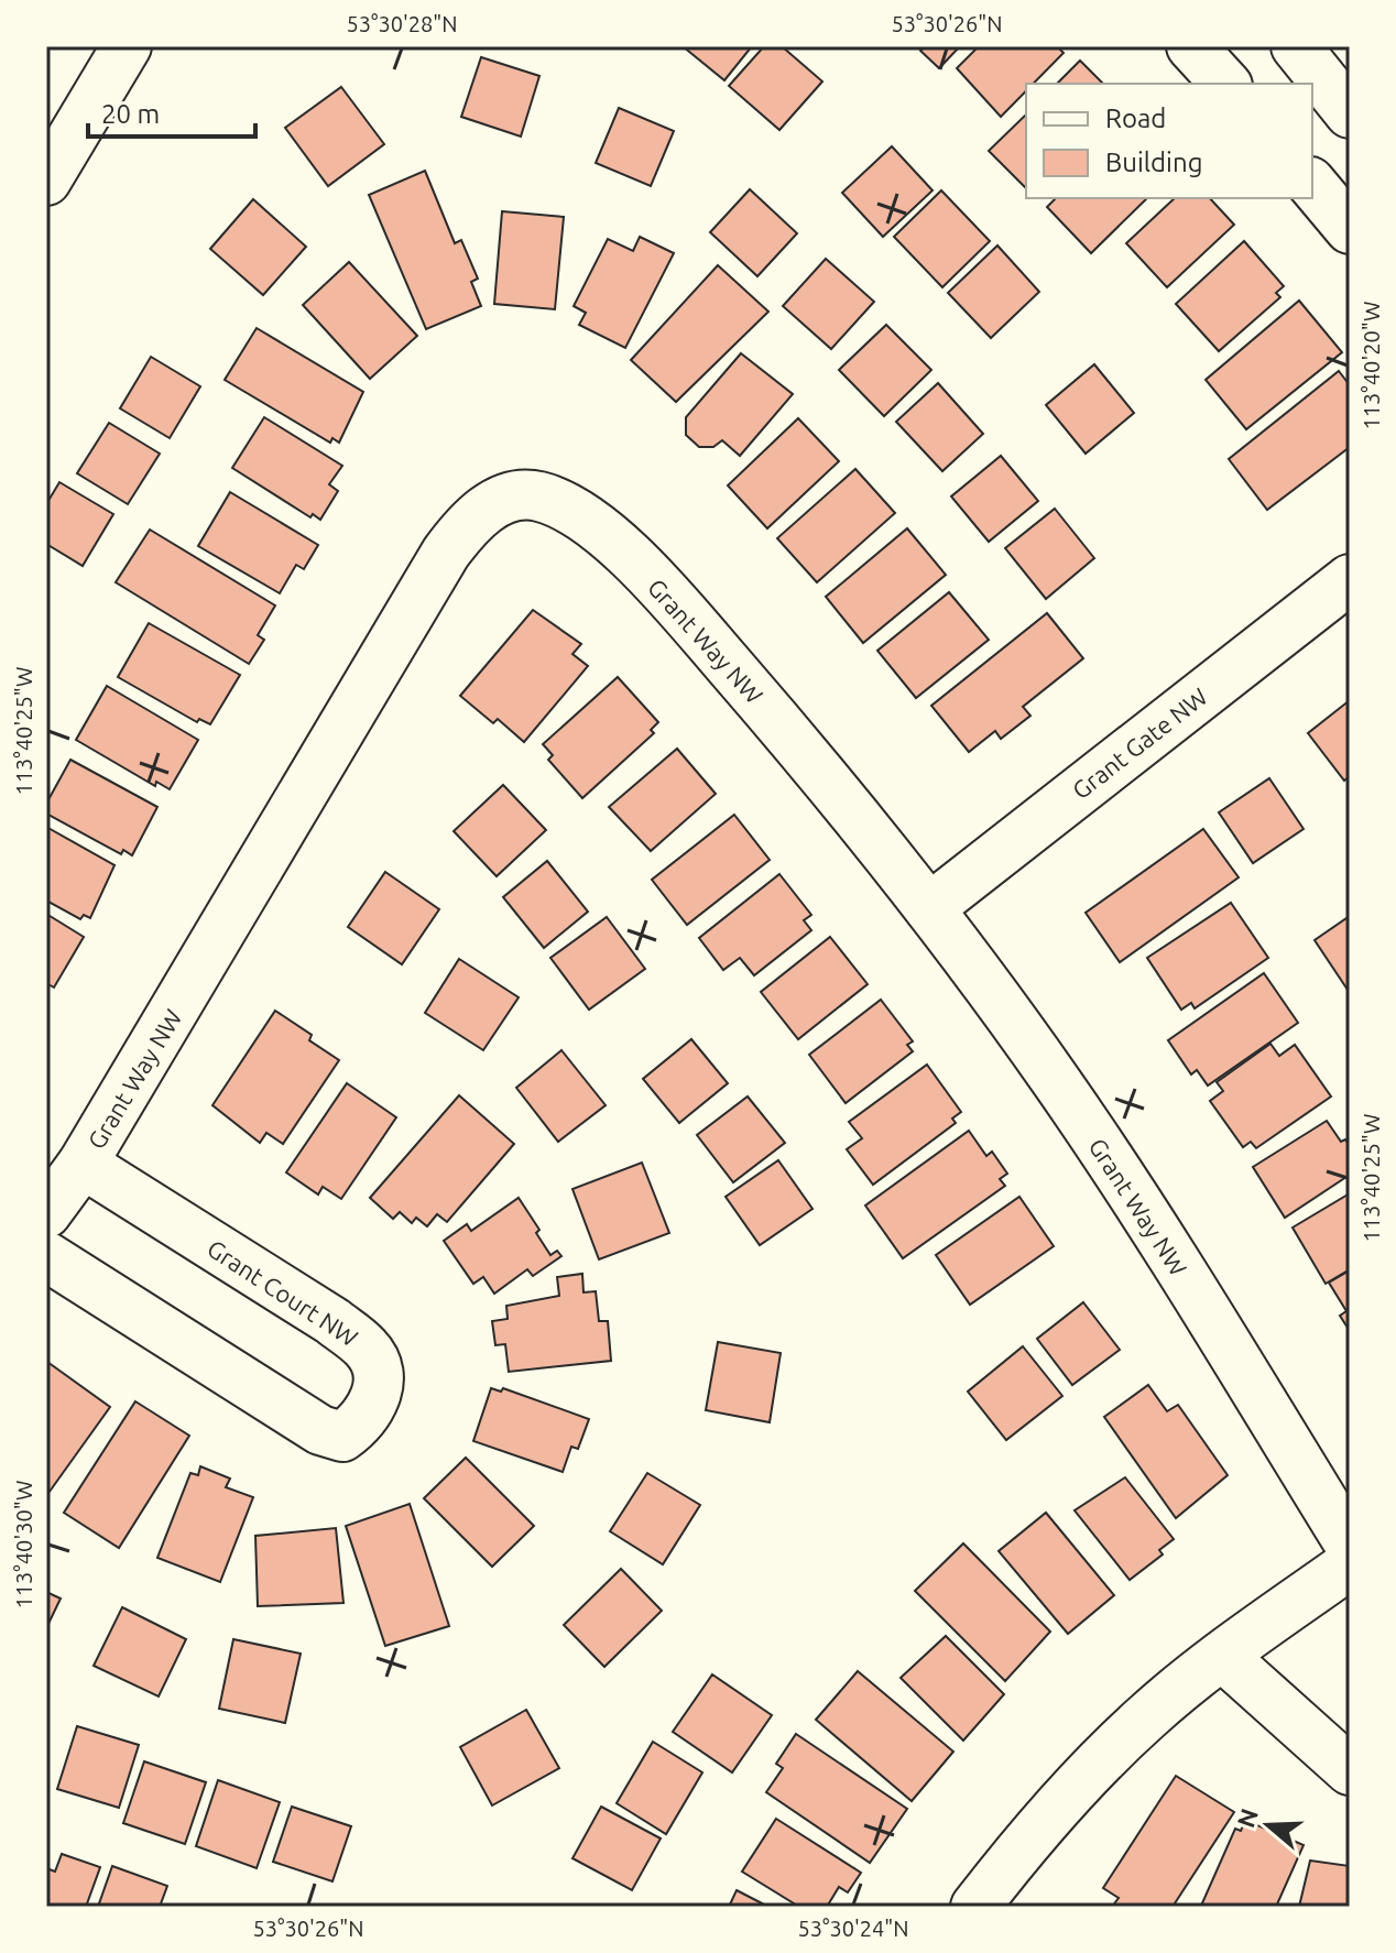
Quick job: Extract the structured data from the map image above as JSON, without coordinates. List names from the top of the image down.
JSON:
{
  "streets": {
    "street": ["Grant Way NW", "Grant Gate NW", "Grant Court NW"]
  },
  "crossings": [
    ["Grant Way NW", "Grant Gate NW"],
    ["Grant Way NW", "Grant Court NW"]
  ],
  "legend": ["Road", "Building"],
  "scale_bar": "20 m",
  "north": "left",
  "coordinates": [
    "53°30'28\"N",
    "53°30'26\"N",
    "113°40'20\"W",
    "113°40'25\"W",
    "113°40'30\"W",
    "53°30'24\"N"
  ]
}
